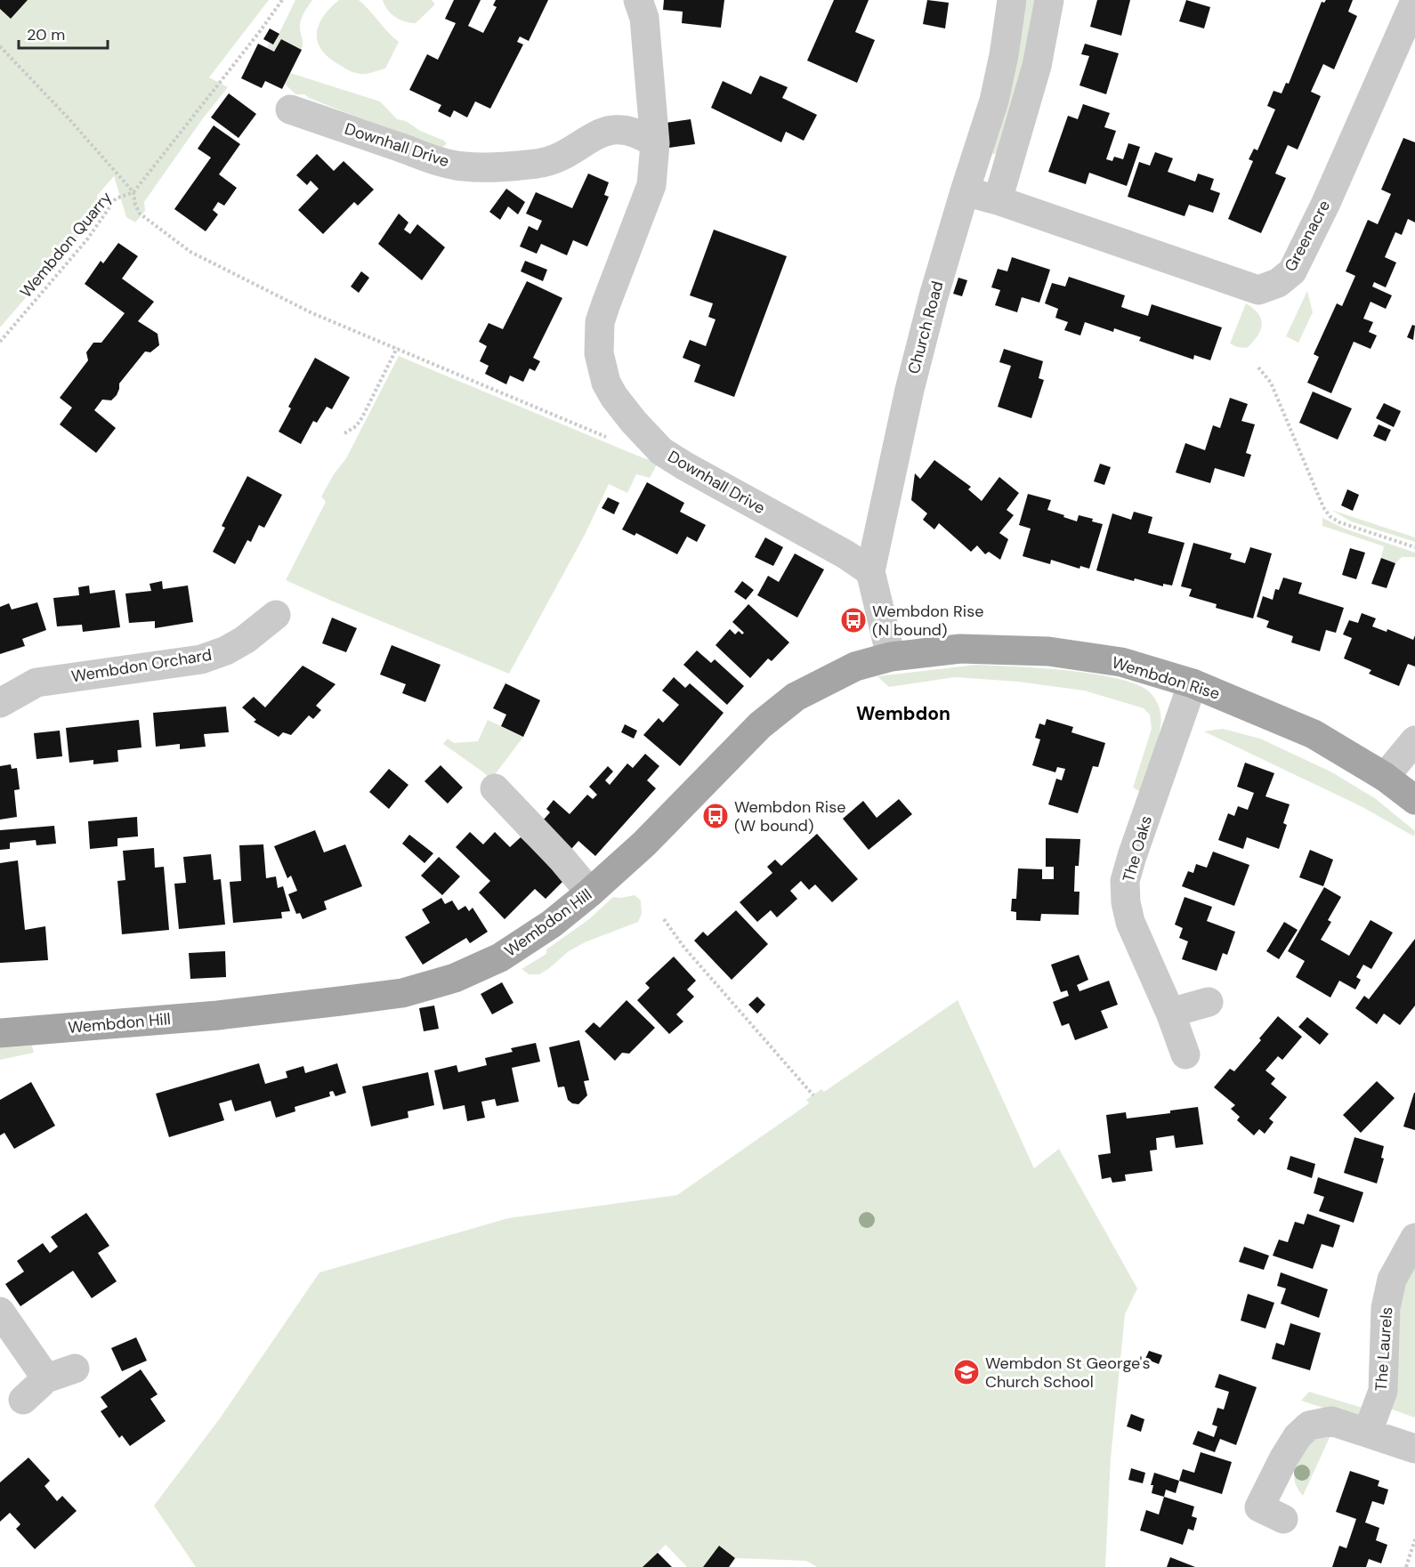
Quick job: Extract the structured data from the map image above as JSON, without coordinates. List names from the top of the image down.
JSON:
{
  "streets": {
    "main road": ["Wembdon Rise", "Wembdon Hill"],
    "street": [
      "Downhall Drive",
      "Greenacre",
      "Church Road",
      "Wembdon Orchard",
      "The Oaks",
      "The Laurels"
    ],
    "path": ["Wembdon Quarry"]
  },
  "crossings": [
    ["Downhall Drive", "Church Road"],
    ["Greenacre", "Church Road"],
    ["Church Road", "Wembdon Rise"],
    ["Church Road", "Wembdon Hill"],
    ["Wembdon Rise", "The Oaks"],
    ["Wembdon Rise", "Wembdon Hill"]
  ],
  "districts": ["Wembdon"],
  "places": {
    "bus stop": ["Wembdon Rise (N bound)", "Wembdon Rise (W bound)"],
    "school or university": ["Wembdon St George's Church School"]
  },
  "scale_bar": "20 m"
}
